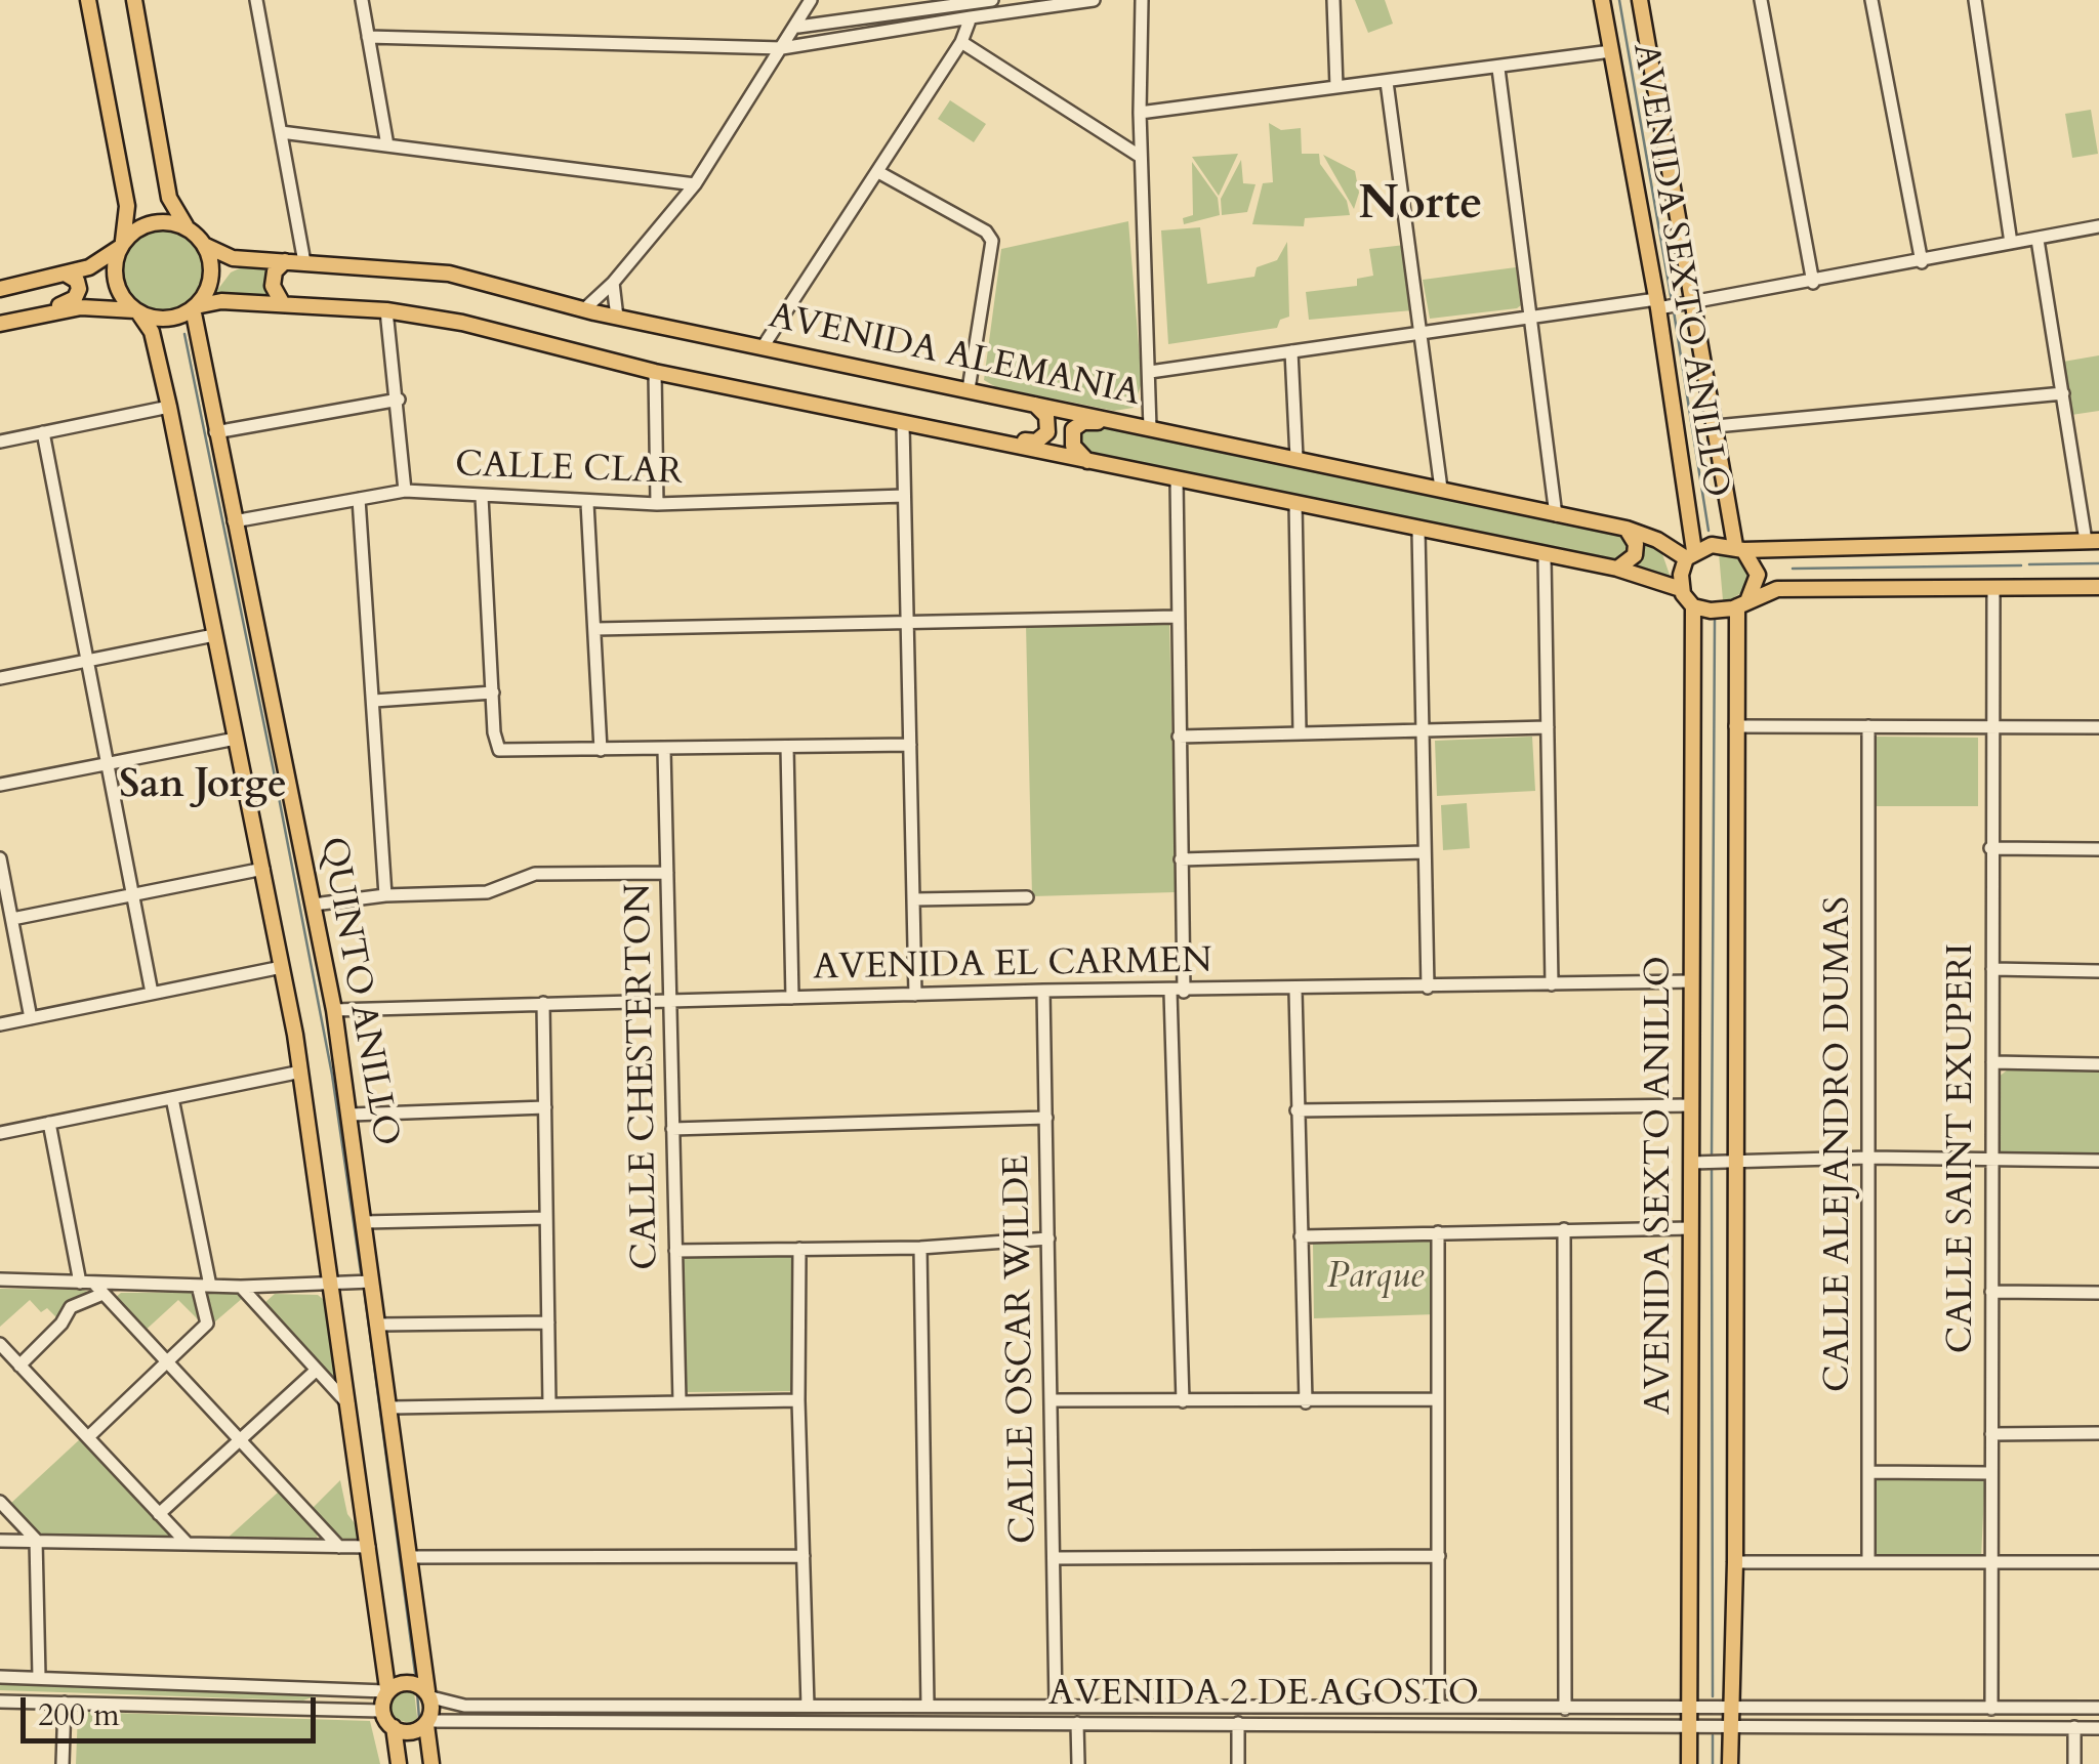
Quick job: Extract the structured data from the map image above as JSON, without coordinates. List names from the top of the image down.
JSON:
{
  "streets": {
    "main road": ["AVENIDA SEXTO ANILLO", "AVENIDA ALEMANIA", "QUINTO ANILLO"],
    "street": [
      "CALLE CLAR",
      "AVENIDA EL CARMEN",
      "CALLE CHESTERTON",
      "CALLE ALEJANDRO DUMAS",
      "CALLE SAINT EXUPERI",
      "CALLE OSCAR WILDE",
      "AVENIDA 2 DE AGOSTO"
    ]
  },
  "crossings": [
    ["AVENIDA SEXTO ANILLO", "AVENIDA ALEMANIA"],
    ["AVENIDA SEXTO ANILLO", "AVENIDA EL CARMEN"],
    ["AVENIDA SEXTO ANILLO", "AVENIDA 2 DE AGOSTO"],
    ["AVENIDA ALEMANIA", "QUINTO ANILLO"],
    ["CALLE CLAR", "QUINTO ANILLO"],
    ["AVENIDA EL CARMEN", "QUINTO ANILLO"],
    ["AVENIDA EL CARMEN", "CALLE CHESTERTON"],
    ["AVENIDA EL CARMEN", "CALLE OSCAR WILDE"],
    ["QUINTO ANILLO", "AVENIDA 2 DE AGOSTO"],
    ["CALLE SAINT EXUPERI", "AVENIDA 2 DE AGOSTO"],
    ["CALLE OSCAR WILDE", "AVENIDA 2 DE AGOSTO"]
  ],
  "districts": ["Norte", "San Jorge"],
  "parks": ["Parque"],
  "scale_bar": "200 m"
}
